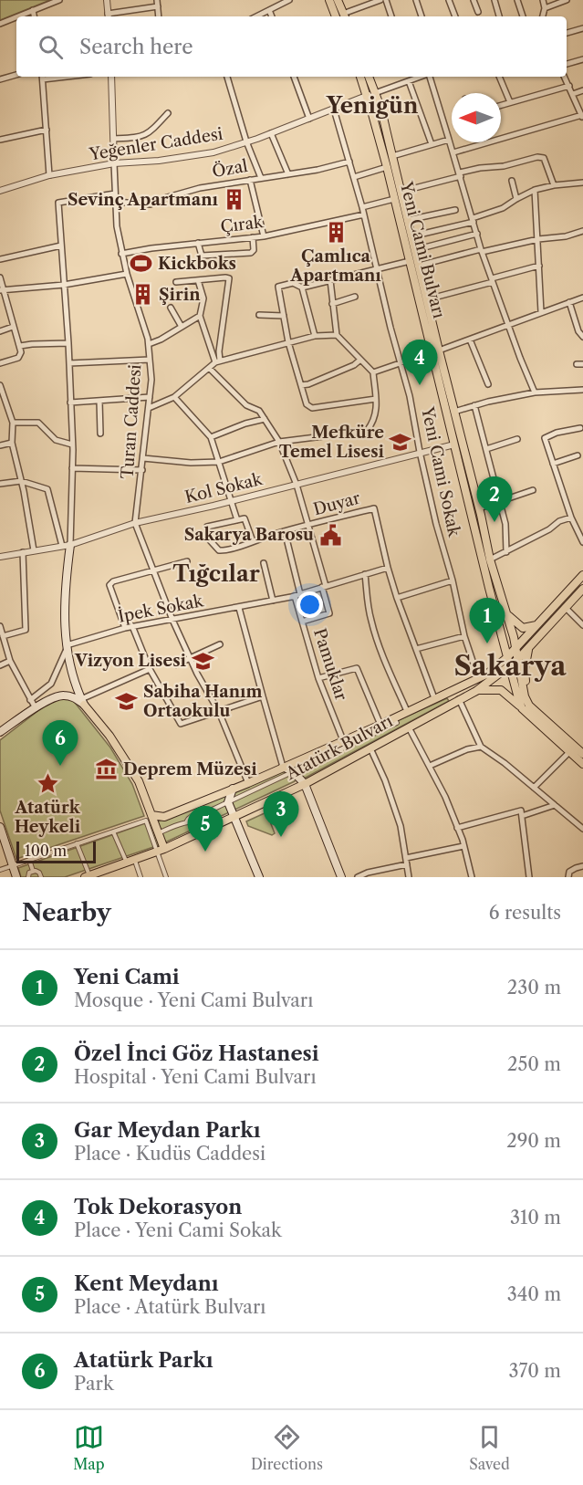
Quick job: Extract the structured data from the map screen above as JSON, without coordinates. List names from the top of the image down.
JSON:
{
  "streets": {
    "main road": ["Yeni Cami Bulvarı", "Atatürk Bulvarı"],
    "street": [
      "Yeğenler Caddesi",
      "Özal",
      "Çırak",
      "Turan Caddesi",
      "Yeni Cami Sokak",
      "Kol Sokak",
      "Duyar",
      "İpek Sokak",
      "Pamuklar"
    ]
  },
  "crossings": [
    ["Yeğenler Caddesi", "Yeni Cami Bulvarı"],
    ["Yeğenler Caddesi", "Turan Caddesi"],
    ["Yeğenler Caddesi", "Yeni Cami Sokak"],
    ["Özal", "Turan Caddesi"],
    ["Özal", "Yeni Cami Sokak"],
    ["Çırak", "Turan Caddesi"],
    ["Çırak", "Yeni Cami Sokak"],
    ["Yeni Cami Bulvarı", "Kol Sokak"],
    ["Yeni Cami Bulvarı", "Atatürk Bulvarı"],
    ["Turan Caddesi", "Kol Sokak"],
    ["Yeni Cami Sokak", "Kol Sokak"],
    ["Yeni Cami Sokak", "Atatürk Bulvarı"],
    ["Duyar", "İpek Sokak"],
    ["Duyar", "Pamuklar"],
    ["Duyar", "Atatürk Bulvarı"],
    ["İpek Sokak", "Pamuklar"],
    ["Pamuklar", "Atatürk Bulvarı"]
  ],
  "districts": ["Yenigün", "Tığcılar", "Sakarya"],
  "places": {
    "building": ["Sevinç Apartmanı", "Çamlıca Apartmanı", "Şirin"],
    "sports": ["Kickboks"],
    "school or university": ["Mefküre Temel Lisesi", "Vizyon Lisesi", "Sabiha Hanım Ortaokulu"],
    "public building": ["Sakarya Barosu"],
    "museum": ["Deprem Müzesi"],
    "place": ["Atatürk Heykeli"]
  },
  "scale_bar": "100 m",
  "north": "left",
  "page": {
    "search": "Search here",
    "pins": [
      "4",
      "2",
      "1",
      "6",
      "3",
      "5"
    ],
    "scale": "100 m",
    "heading": ["Nearby", "6 results"],
    "list": [
      {
        "mark": "1",
        "name": "Yeni Cami",
        "note": "Mosque · Yeni Cami Bulvarı",
        "value": "230 m"
      },
      {
        "mark": "2",
        "name": "Özel İnci Göz Hastanesi",
        "note": "Hospital · Yeni Cami Bulvarı",
        "value": "250 m"
      },
      {
        "mark": "3",
        "name": "Gar Meydan Parkı",
        "note": "Place · Kudüs Caddesi",
        "value": "290 m"
      },
      {
        "mark": "4",
        "name": "Tok Dekorasyon",
        "note": "Place · Yeni Cami Sokak",
        "value": "310 m"
      },
      {
        "mark": "5",
        "name": "Kent Meydanı",
        "note": "Place · Atatürk Bulvarı",
        "value": "340 m"
      },
      {
        "mark": "6",
        "name": "Atatürk Parkı",
        "note": "Park",
        "value": "370 m"
      }
    ],
    "nav": ["Map", "Directions", "Saved"]
  }
}
